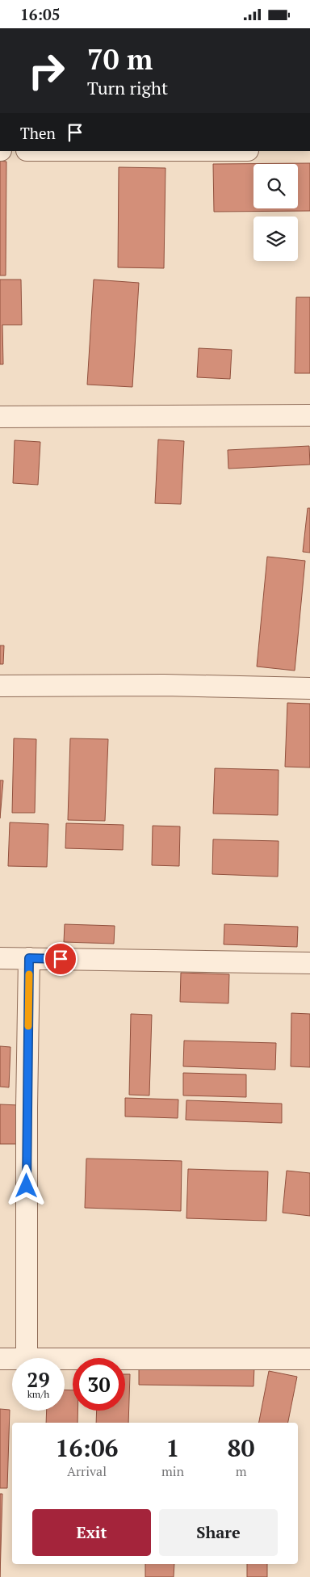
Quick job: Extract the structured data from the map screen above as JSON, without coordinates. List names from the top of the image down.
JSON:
{
  "page": {
    "status": "16:05",
    "turn": ["70 m", "Turn right"],
    "then": "Then",
    "speed": "29 km/h",
    "limit": "30",
    "eta": [
      "16:06",
      "Arrival",
      "1",
      "min",
      "80",
      "m"
    ],
    "buttons": ["Exit", "Share"]
  }
}
